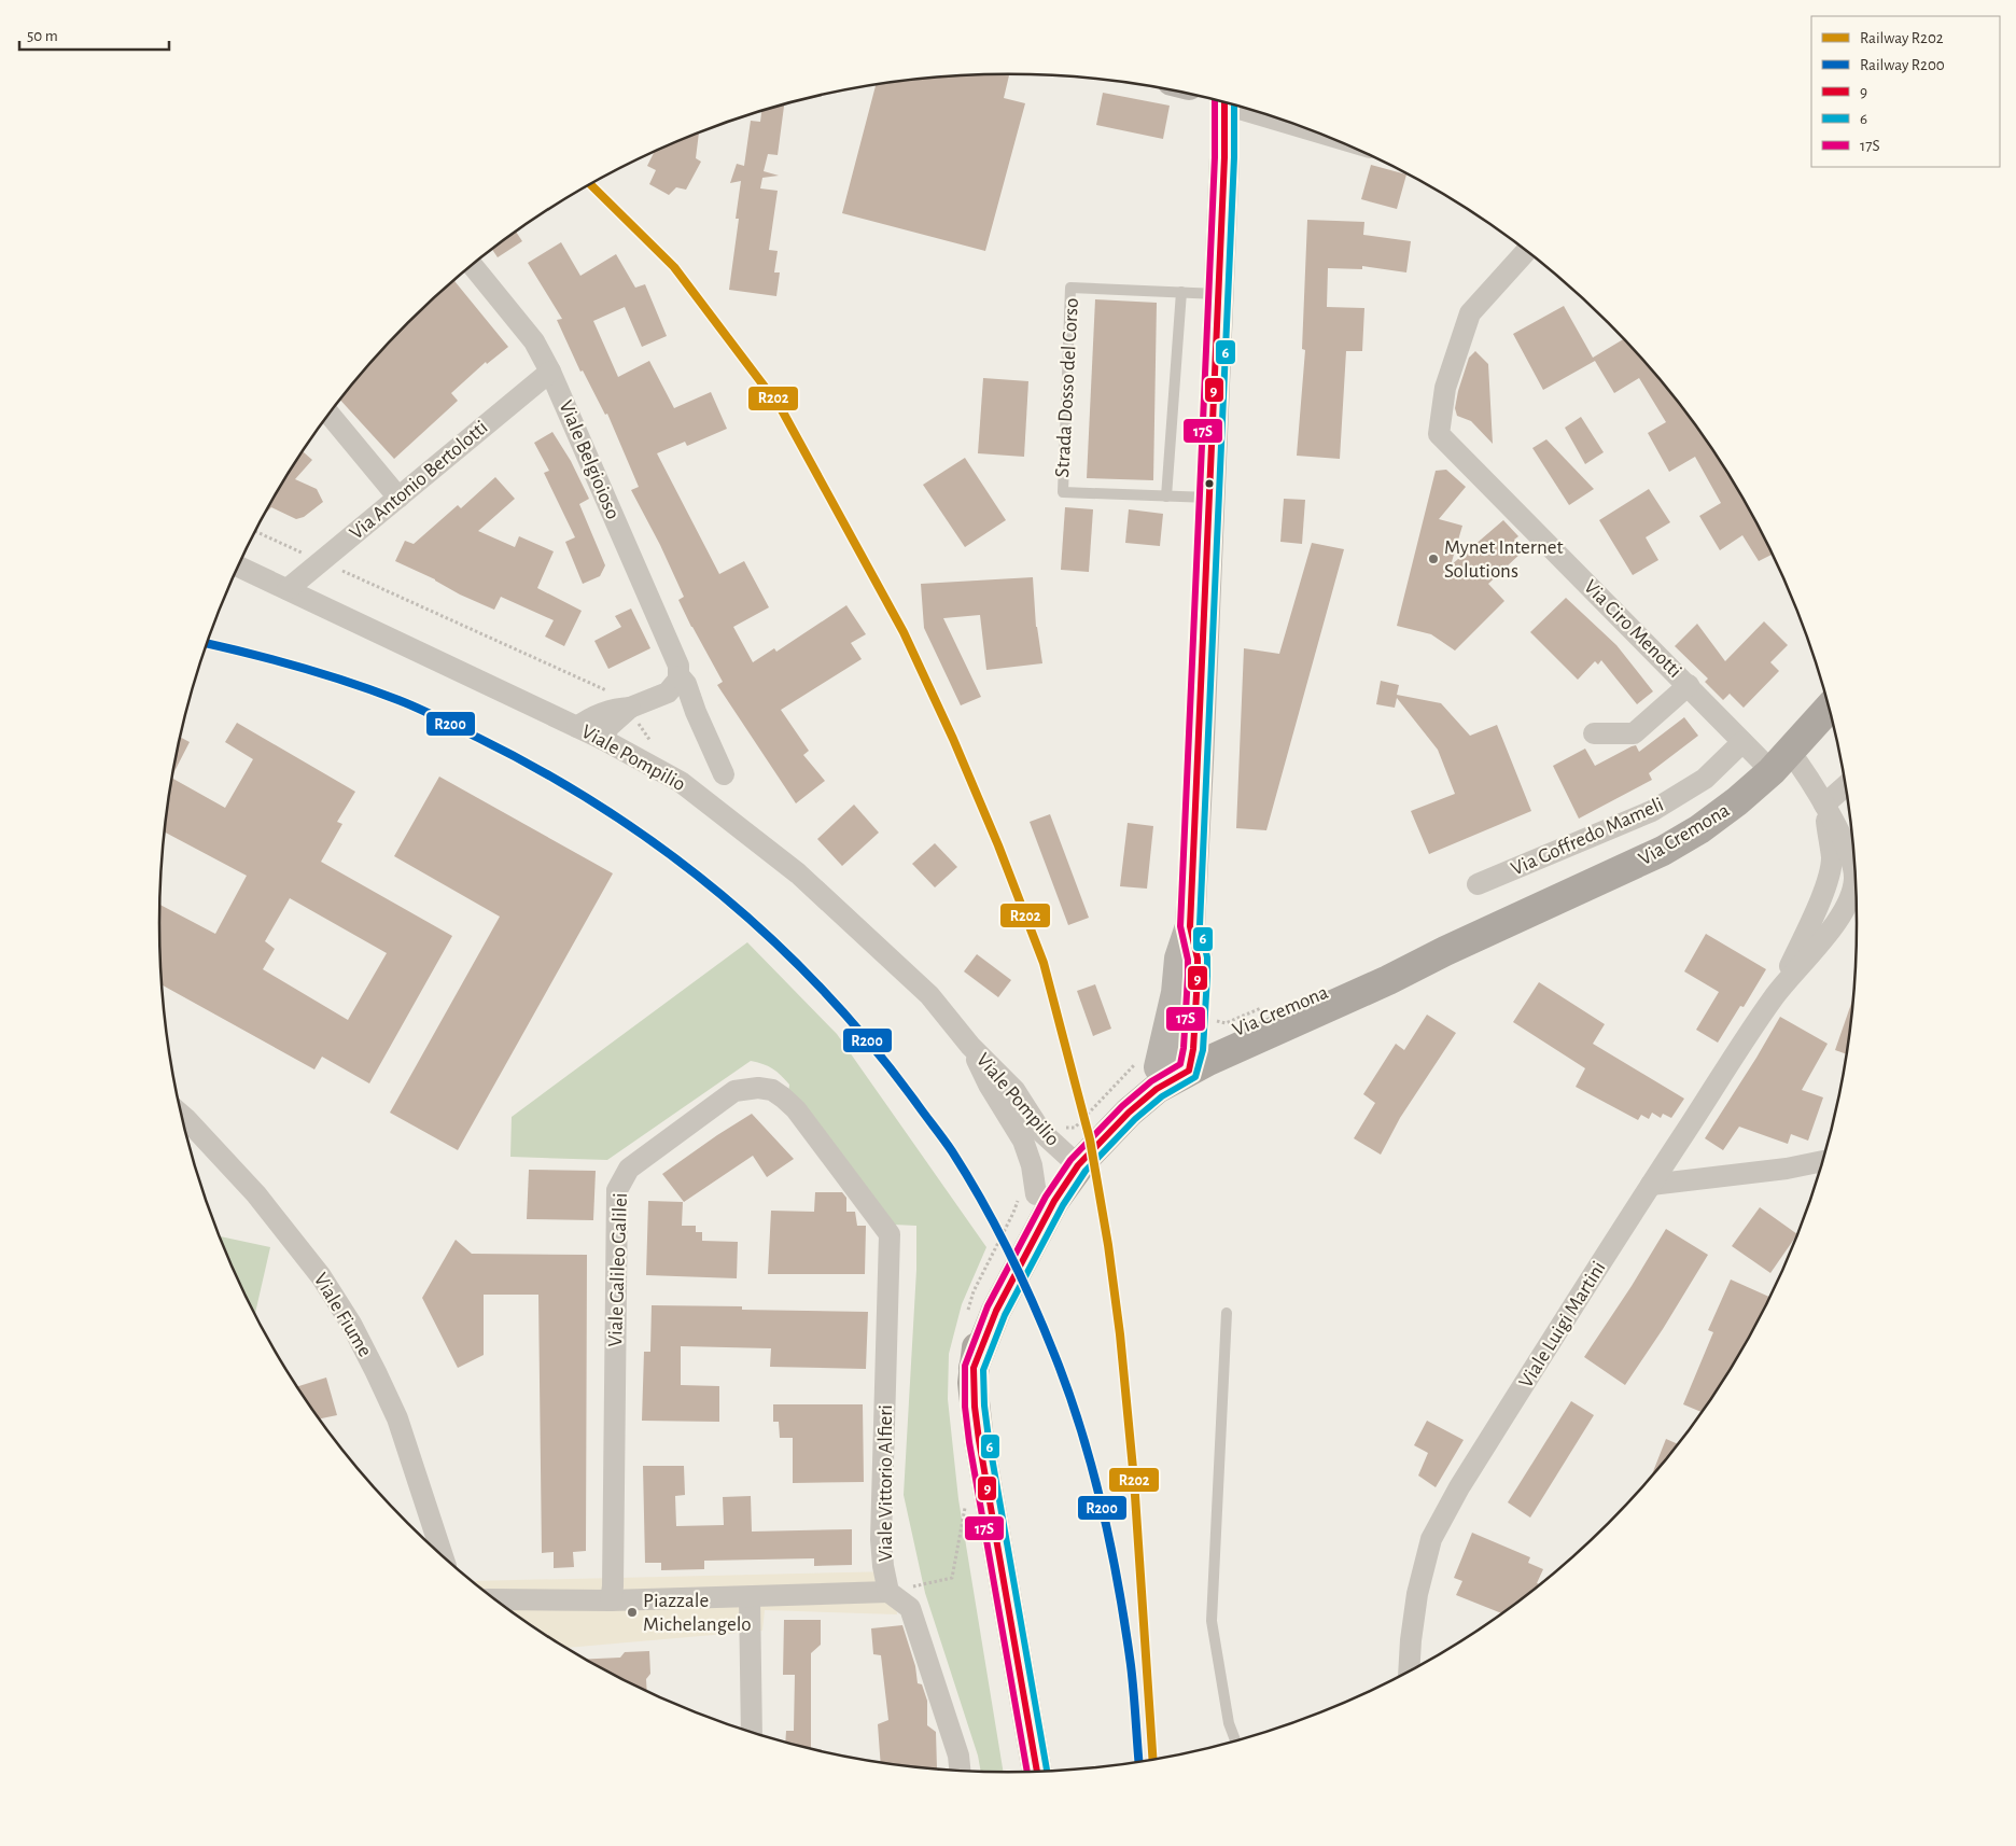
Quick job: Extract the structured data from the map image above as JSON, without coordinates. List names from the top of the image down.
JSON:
{
  "streets": {
    "main road": ["Via Cremona"],
    "street": [
      "Viale Belgioioso",
      "Via Antonio Bertolotti",
      "Via Ciro Menotti",
      "Viale Pompilio",
      "Via Goffredo Mameli",
      "Viale Galileo Galilei",
      "Viale Fiume",
      "Viale Luigi Martini",
      "Viale Vittorio Alfieri"
    ],
    "lane": ["Strada Dosso del Corso"]
  },
  "crossings": [
    ["Viale Belgioioso", "Via Antonio Bertolotti"],
    ["Via Antonio Bertolotti", "Viale Pompilio"],
    ["Via Ciro Menotti", "Via Cremona"],
    ["Via Ciro Menotti", "Via Goffredo Mameli"],
    ["Via Ciro Menotti", "Viale Luigi Martini"],
    ["Viale Pompilio", "Via Cremona"],
    ["Via Cremona", "Viale Luigi Martini"],
    ["Viale Galileo Galilei", "Viale Vittorio Alfieri"]
  ],
  "places": ["Mynet Internet Solutions", "Piazzale Michelangelo"],
  "lines": [
    "transit line 17S",
    "transit line 9",
    "transit line 6",
    "rail line R202",
    "rail line R200"
  ],
  "legend": [
    "Railway R202",
    "Railway R200",
    "9",
    "6",
    "17S"
  ],
  "scale_bar": "50 m"
}
